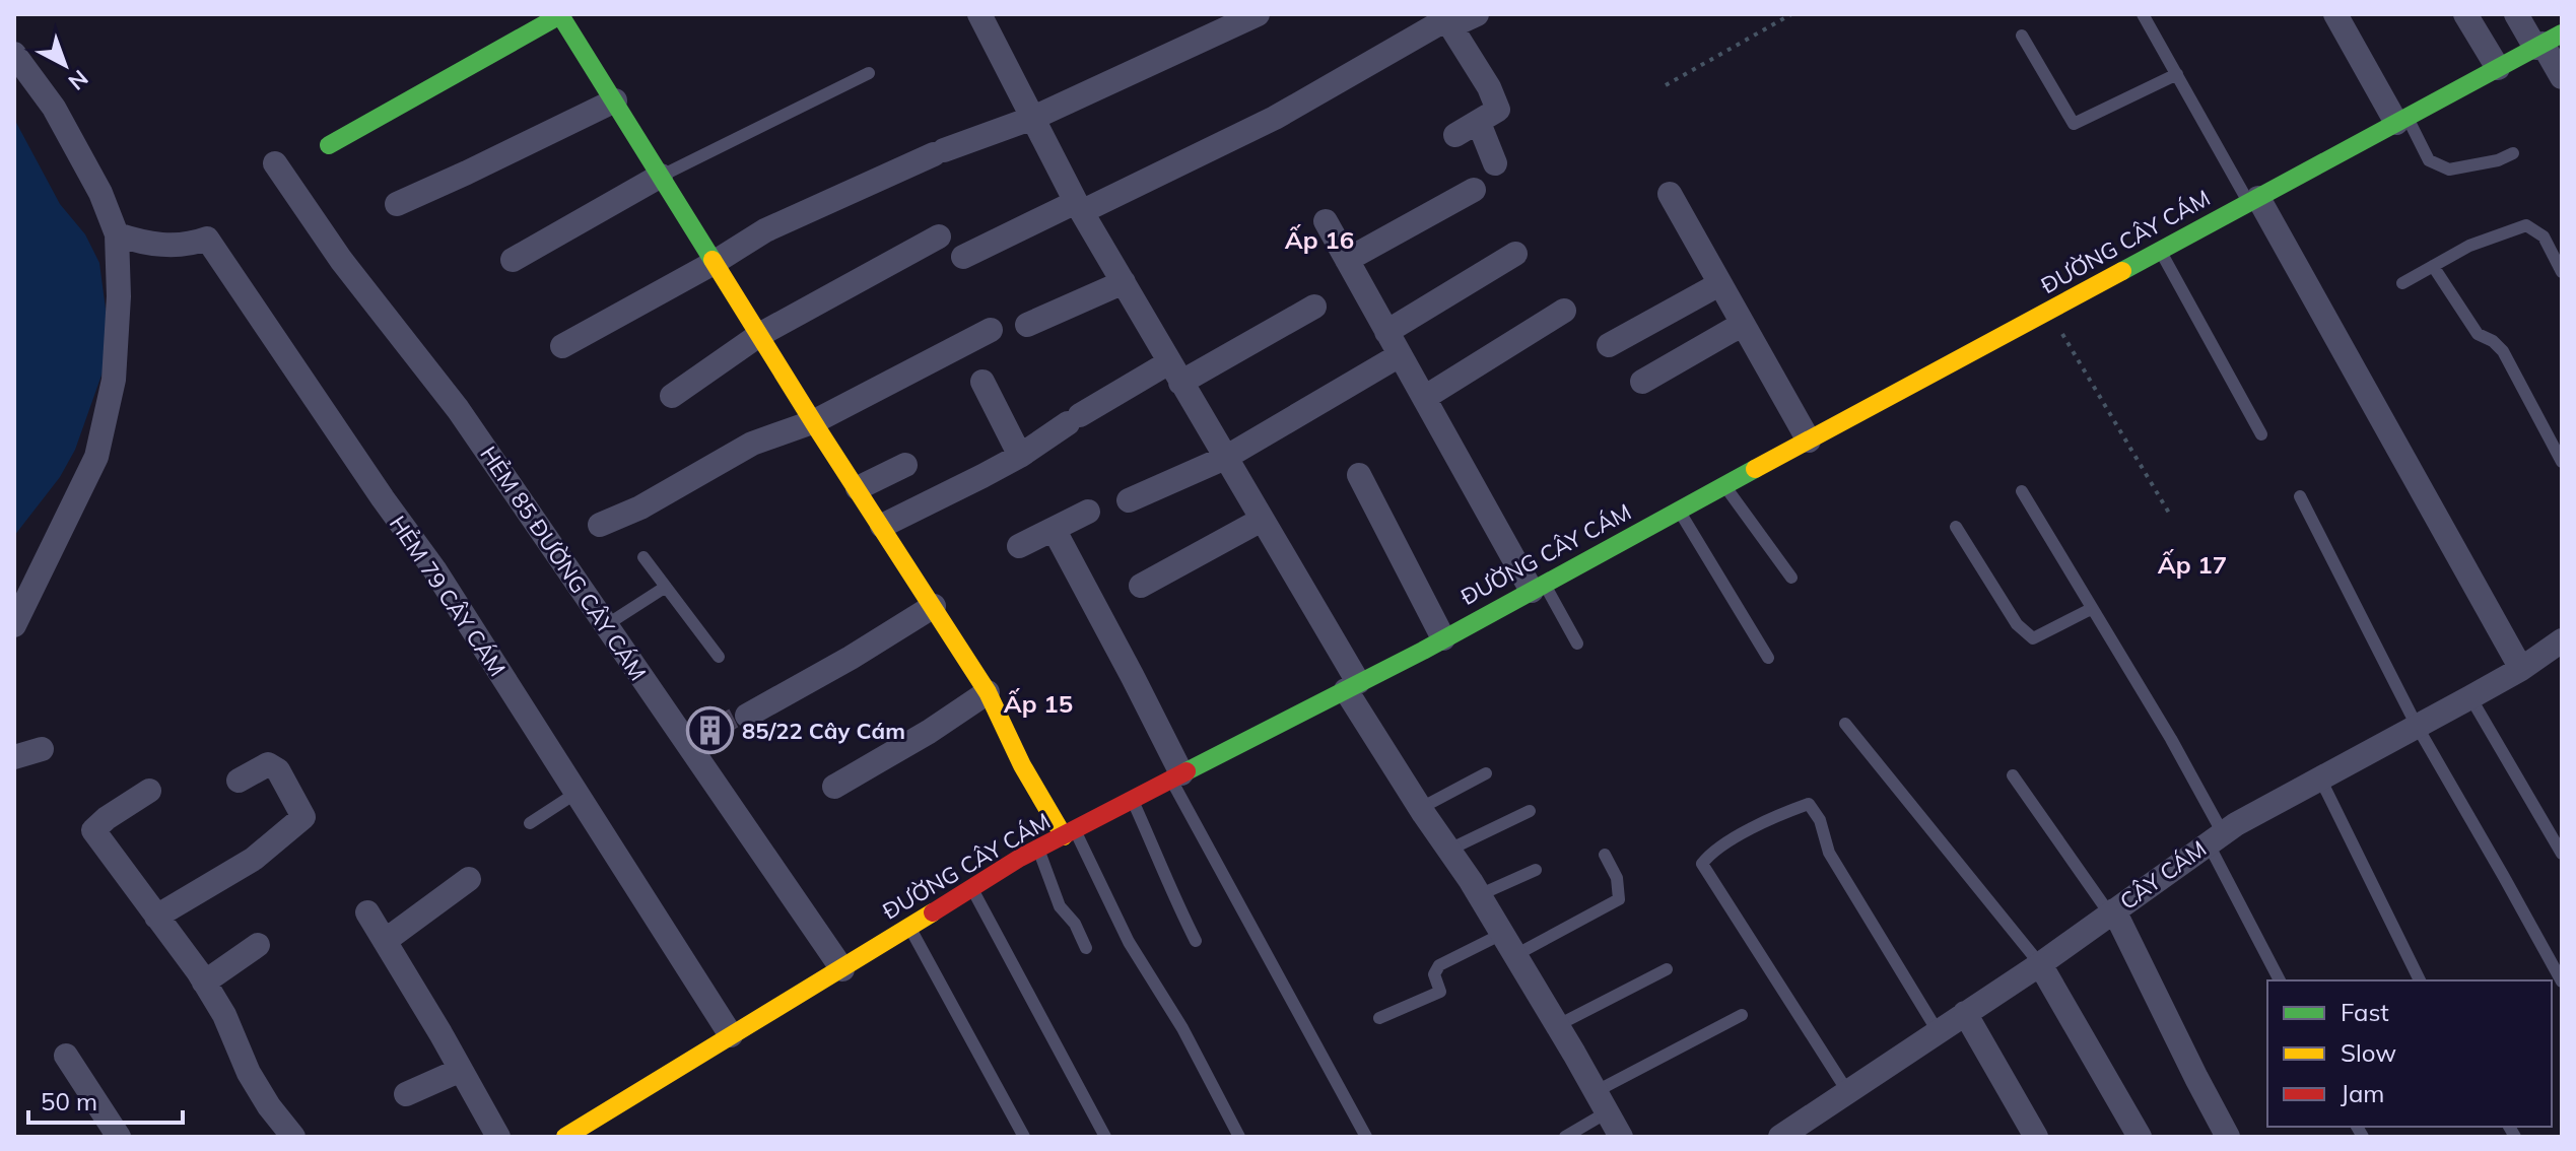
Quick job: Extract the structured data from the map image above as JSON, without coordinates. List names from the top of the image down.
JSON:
{
  "streets": {
    "street": [
      "ĐƯỜNG CÂY CÁM",
      "HẺM 85 ĐƯỜNG CÂY CÁM",
      "HẺM 79 CÂY CÁM",
      "CÂY CÁM"
    ]
  },
  "crossings": [
    ["ĐƯỜNG CÂY CÁM", "HẺM 85 ĐƯỜNG CÂY CÁM"],
    ["ĐƯỜNG CÂY CÁM", "HẺM 79 CÂY CÁM"]
  ],
  "districts": ["Ấp 16", "Ấp 17", "Ấp 15"],
  "places": {
    "building": ["85/22 Cây Cám"]
  },
  "legend": ["Fast", "Slow", "Jam"],
  "scale_bar": "50 m",
  "north": "bottom right"
}
